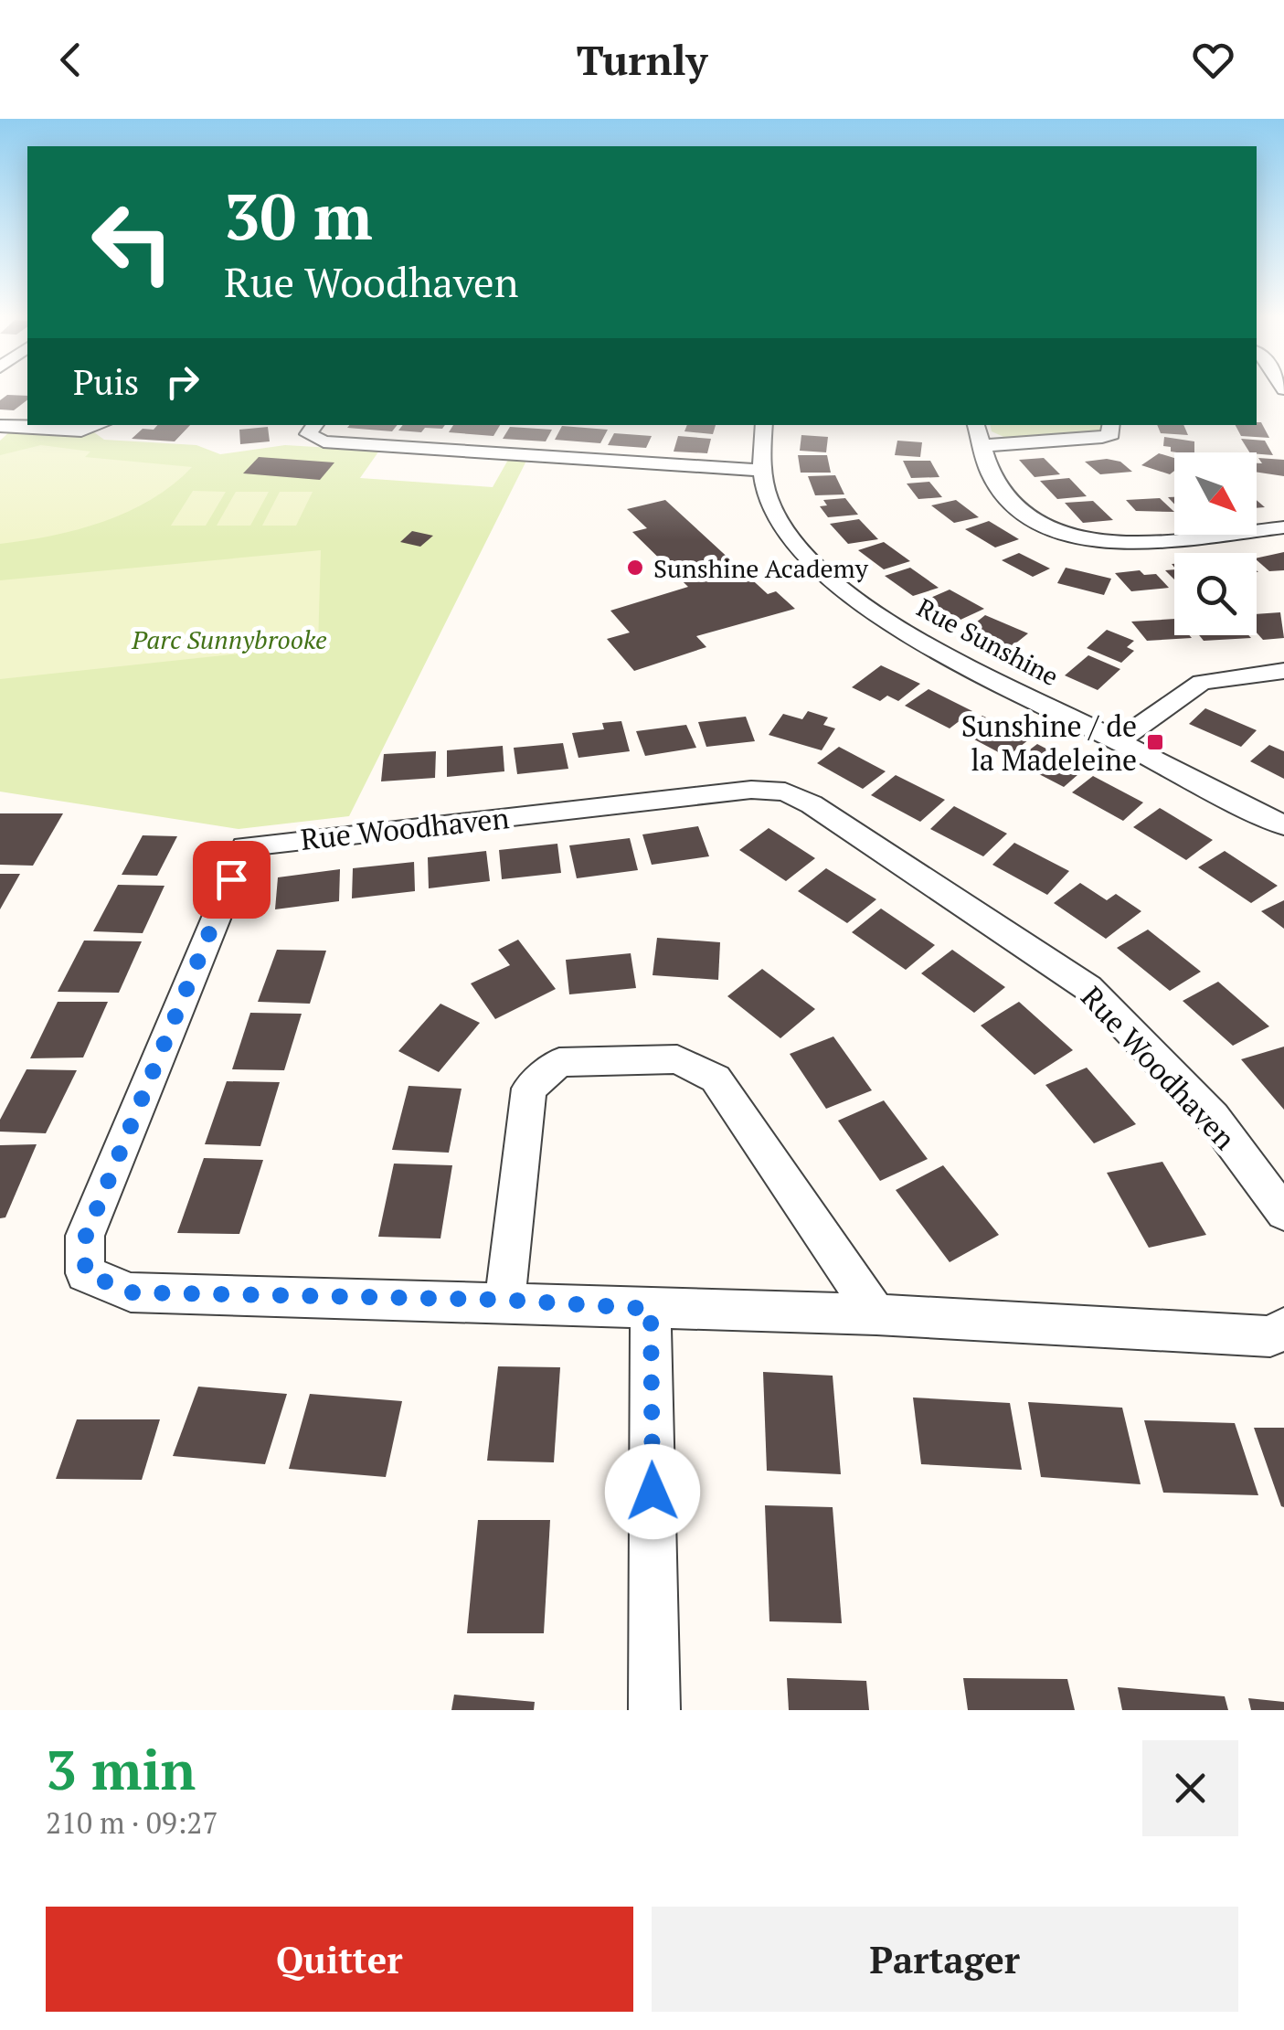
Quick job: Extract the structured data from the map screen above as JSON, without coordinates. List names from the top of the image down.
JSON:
{
  "streets": {
    "street": ["Rue Sunshine", "Rue Woodhaven"]
  },
  "parks": ["Parc Sunnybrooke"],
  "places": {
    "other": ["Sunshine Academy"],
    "transit": ["Sunshine / de la Madeleine"]
  },
  "north": "bottom right",
  "page": {
    "header": "Turnly",
    "turn": ["30 m", "Rue Woodhaven"],
    "then": "Puis",
    "heading": ["3 min", "210 m · 09:27"],
    "buttons": ["Quitter", "Partager"]
  }
}
